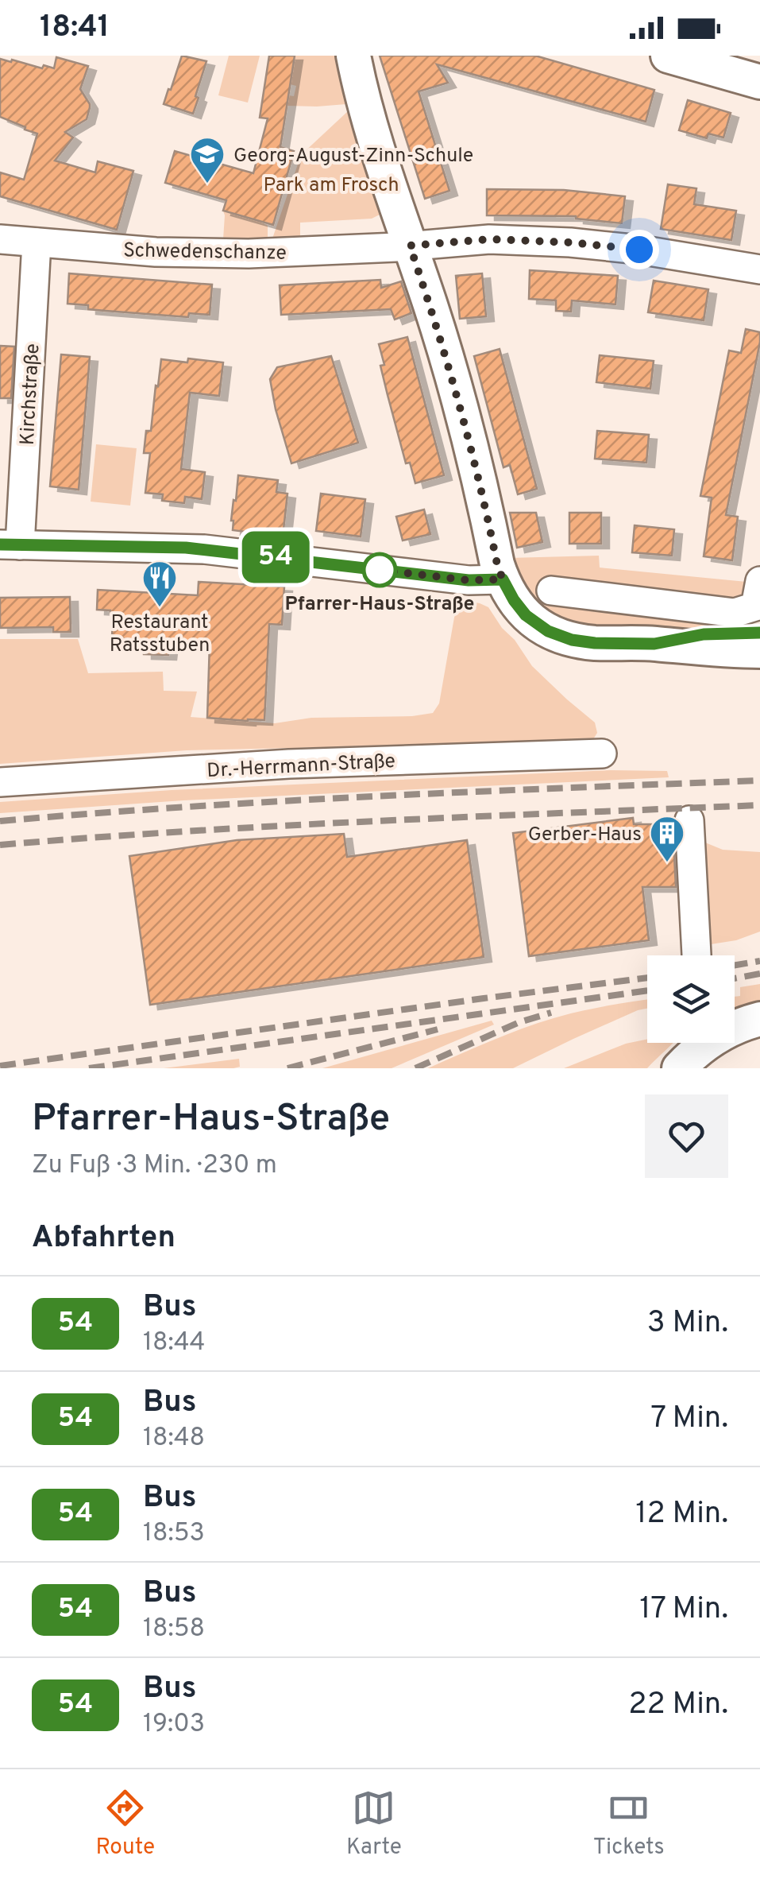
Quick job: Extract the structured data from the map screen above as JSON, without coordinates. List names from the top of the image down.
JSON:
{
  "streets": {
    "street": ["Schwedenschanze", "Kirchstraße", "Dr.-Herrmann-Straße"]
  },
  "crossings": [
    ["Schwedenschanze", "Kirchstraße"]
  ],
  "parks": ["Park am Frosch"],
  "places": {
    "school or university": ["Georg-August-Zinn-Schule"],
    "other": ["Pfarrer-Haus-Straße"],
    "restaurant": ["Restaurant Ratsstuben"],
    "building": ["Gerber-Haus"]
  },
  "lines": ["bus line 54"],
  "page": {
    "status": "18:41",
    "on_map": "54",
    "heading": [
      ["Pfarrer-Haus-Straße", "Zu Fuß · 3 Min. · 230 m"],
      "Abfahrten"
    ],
    "list": [
      {
        "mark": "54",
        "name": "Bus",
        "note": "18:44",
        "value": "3 Min."
      },
      {
        "mark": "54",
        "name": "Bus",
        "note": "18:48",
        "value": "7 Min."
      },
      {
        "mark": "54",
        "name": "Bus",
        "note": "18:53",
        "value": "12 Min."
      },
      {
        "mark": "54",
        "name": "Bus",
        "note": "18:58",
        "value": "17 Min."
      },
      {
        "mark": "54",
        "name": "Bus",
        "note": "19:03",
        "value": "22 Min."
      }
    ],
    "tabs": ["Route", "Karte", "Tickets"]
  }
}
